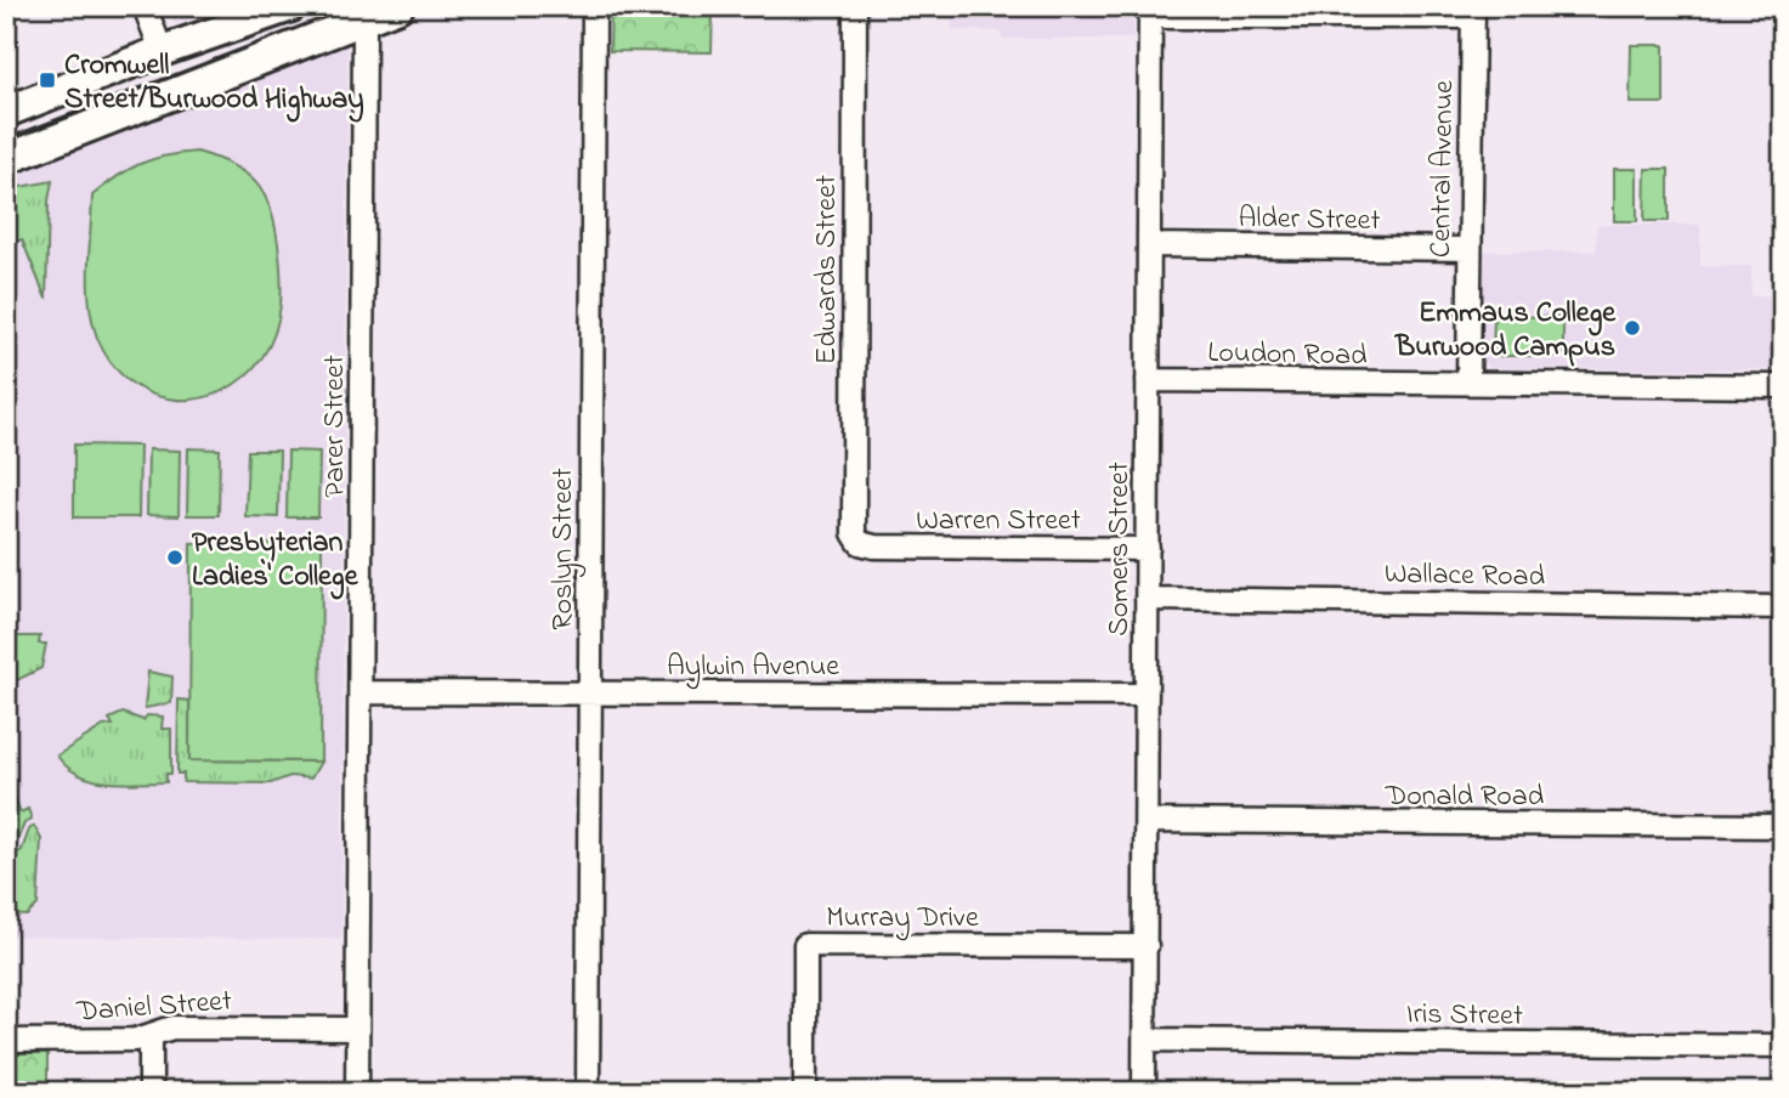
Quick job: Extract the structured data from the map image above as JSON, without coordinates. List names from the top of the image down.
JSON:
{
  "streets": {
    "street": [
      "Central Avenue",
      "Alder Street",
      "Edwards Street",
      "Loudon Road",
      "Parer Street",
      "Warren Street",
      "Roslyn Street",
      "Somers Street",
      "Wallace Road",
      "Aylwin Avenue",
      "Donald Road",
      "Murray Drive",
      "Daniel Street",
      "Iris Street"
    ]
  },
  "crossings": [
    ["Central Avenue", "Alder Street"],
    ["Central Avenue", "Loudon Road"],
    ["Alder Street", "Somers Street"],
    ["Edwards Street", "Warren Street"],
    ["Loudon Road", "Somers Street"],
    ["Parer Street", "Aylwin Avenue"],
    ["Parer Street", "Daniel Street"],
    ["Warren Street", "Somers Street"],
    ["Roslyn Street", "Aylwin Avenue"],
    ["Somers Street", "Wallace Road"],
    ["Somers Street", "Aylwin Avenue"],
    ["Somers Street", "Donald Road"],
    ["Somers Street", "Murray Drive"],
    ["Somers Street", "Iris Street"]
  ],
  "places": {
    "transit": ["Cromwell Street/Burwood Highway"],
    "other": ["Emmaus College Burwood Campus", "Presbyterian Ladies' College"]
  }
}
